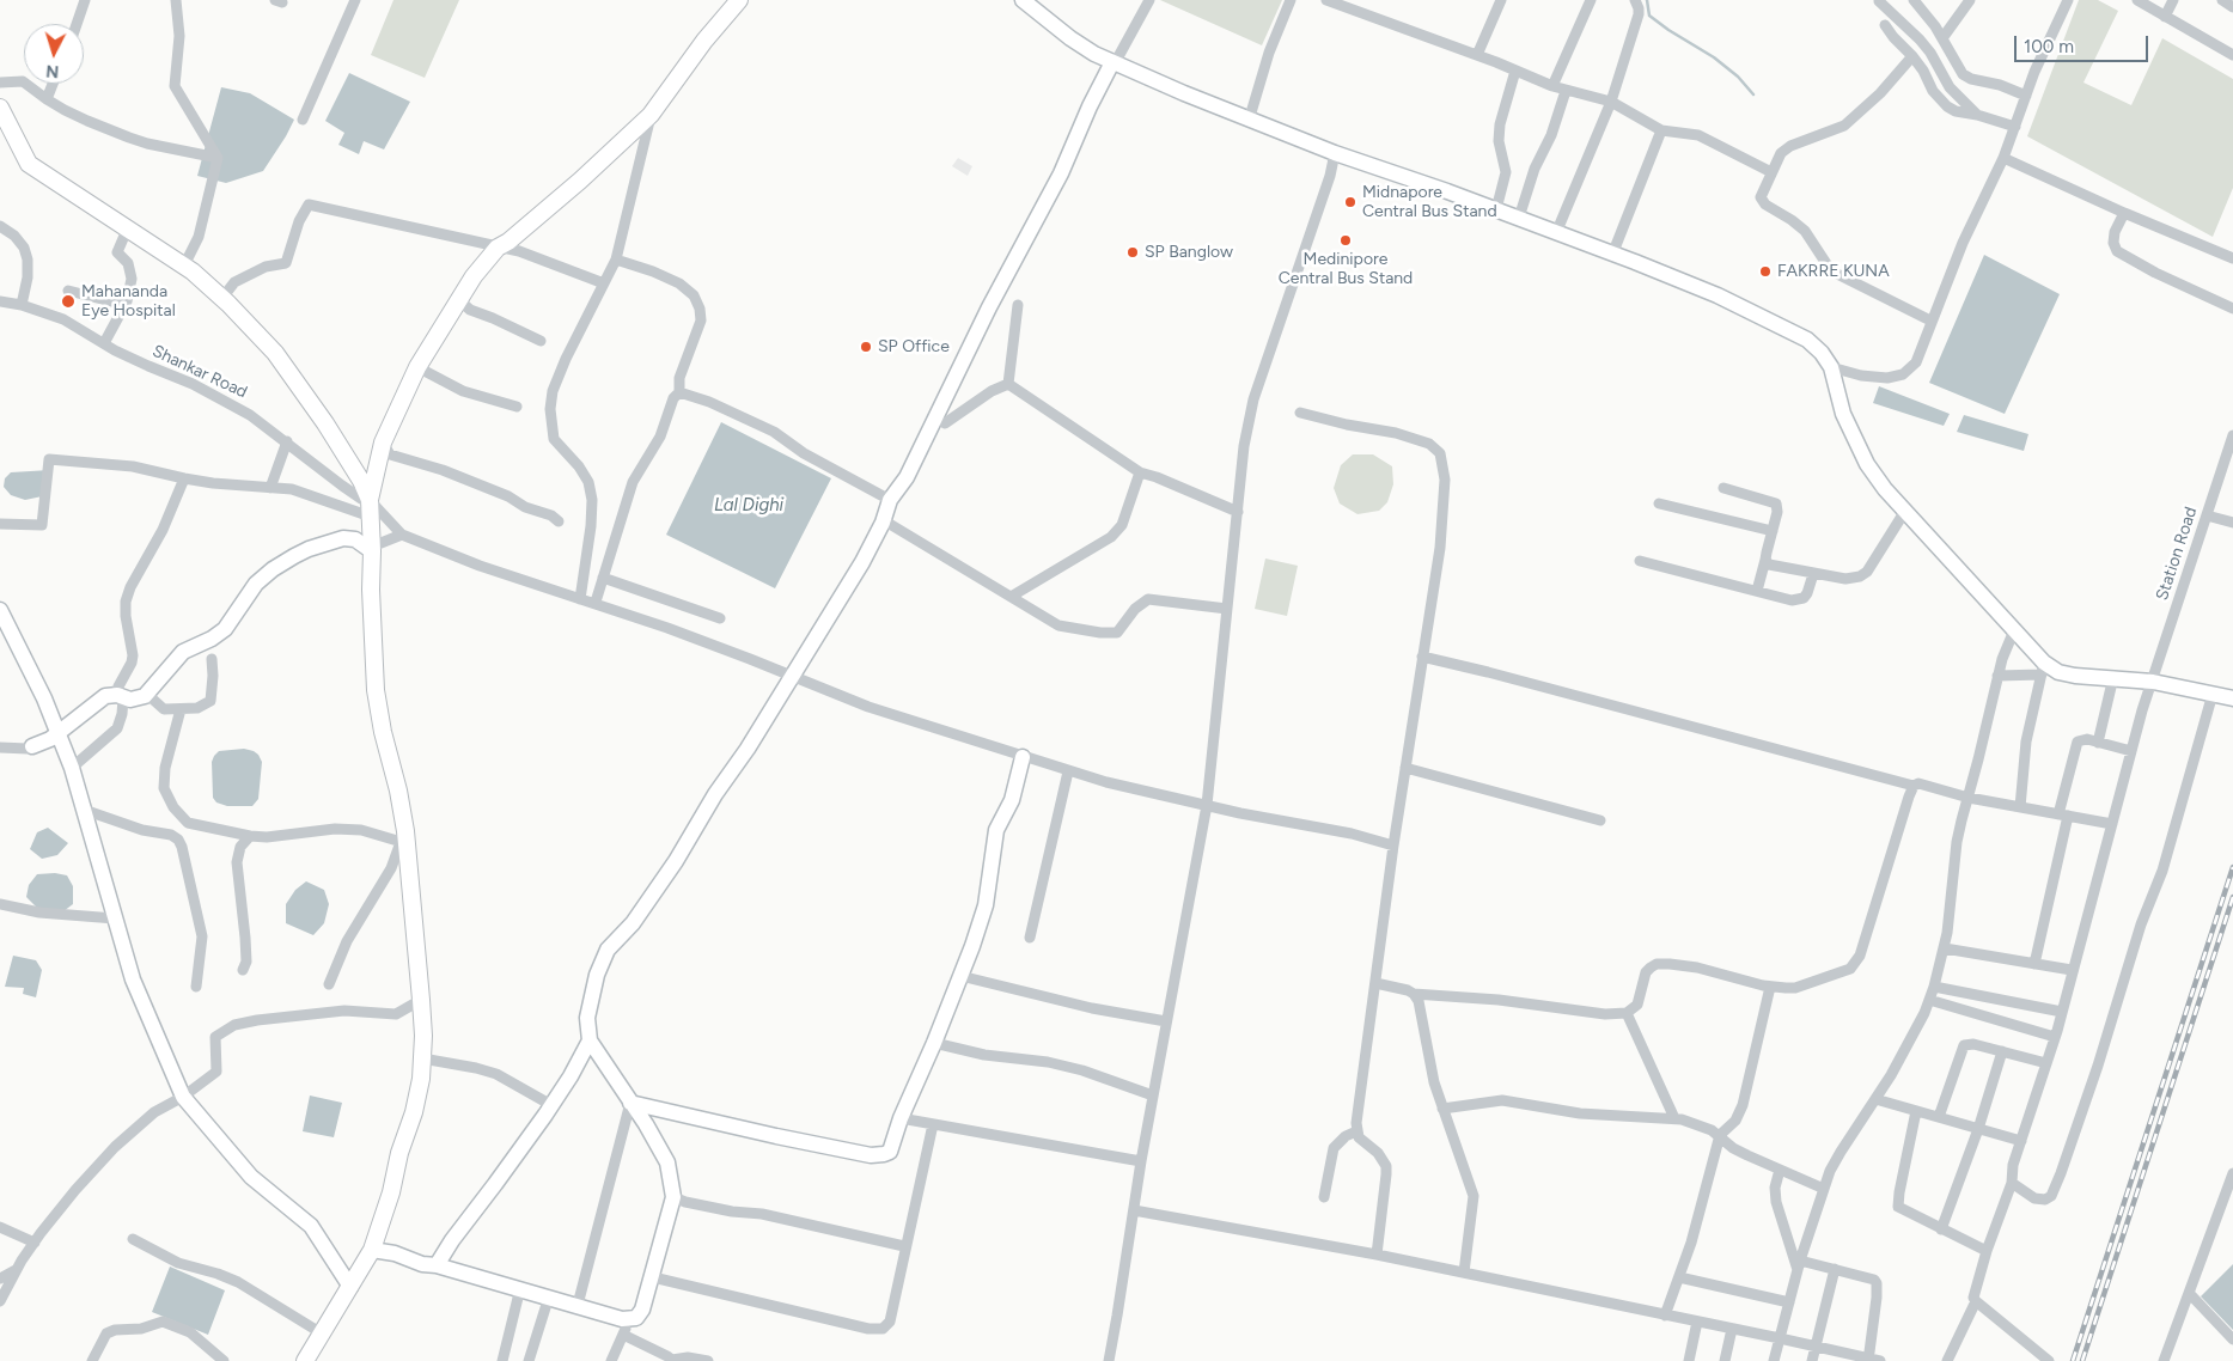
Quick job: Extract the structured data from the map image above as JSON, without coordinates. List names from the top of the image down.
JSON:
{
  "streets": {
    "street": ["Shankar Road", "Station Road"]
  },
  "water": ["Lal Dighi"],
  "places": [
    "Midnapore Central Bus Stand",
    "Medinipore Central Bus Stand",
    "SP Banglow",
    "FAKRRE KUNA",
    "Mahananda Eye Hospital",
    "SP Office"
  ],
  "scale_bar": "100 m",
  "north": "bottom"
}
